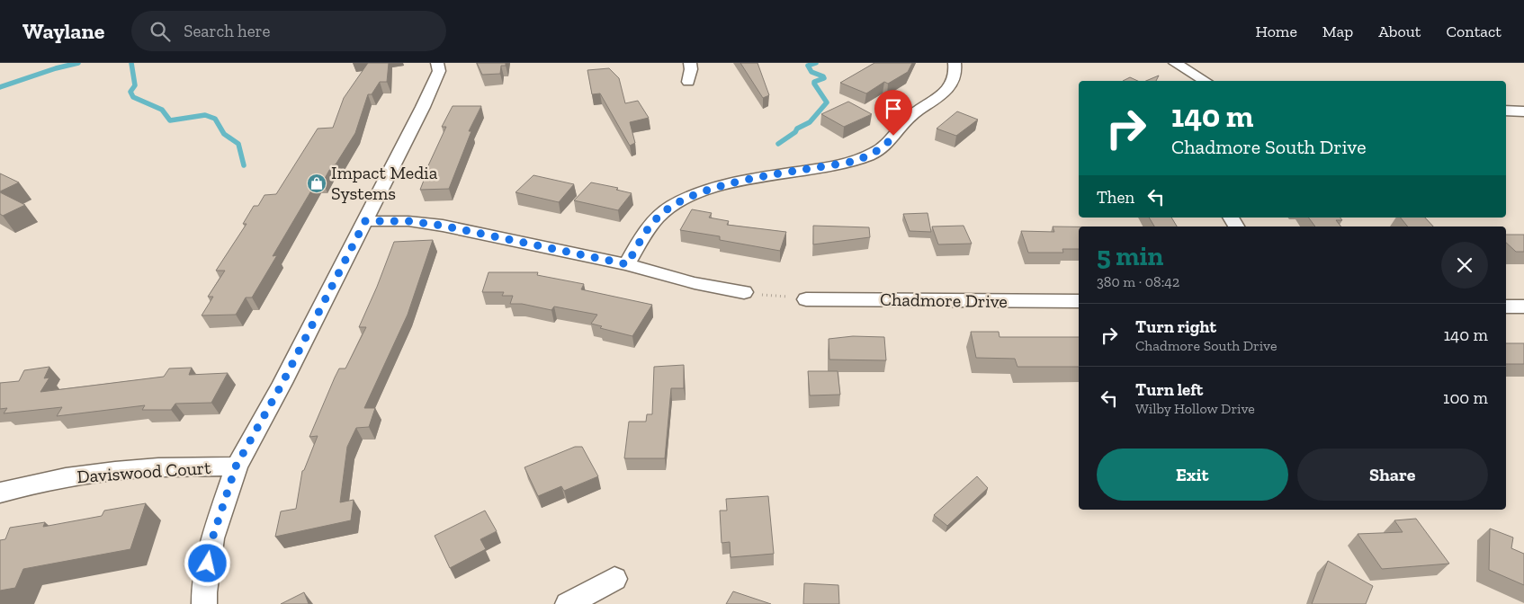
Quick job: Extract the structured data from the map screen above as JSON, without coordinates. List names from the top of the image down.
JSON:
{
  "streets": {
    "street": ["Chadmore Drive", "Daviswood Court"]
  },
  "places": {
    "shop": ["Impact Media Systems"]
  },
  "page": {
    "header": "Waylane",
    "search": "Search here",
    "nav": [
      "Home",
      "Map",
      "About",
      "Contact"
    ],
    "turn": ["140 m", "Chadmore South Drive"],
    "then": "Then",
    "heading": ["5 min", "380 m · 08:42"],
    "list": [
      {
        "name": "Turn right",
        "note": "Chadmore South Drive",
        "value": "140 m"
      },
      {
        "name": "Turn left",
        "note": "Wilby Hollow Drive",
        "value": "100 m"
      }
    ],
    "buttons": ["Exit", "Share"]
  }
}
